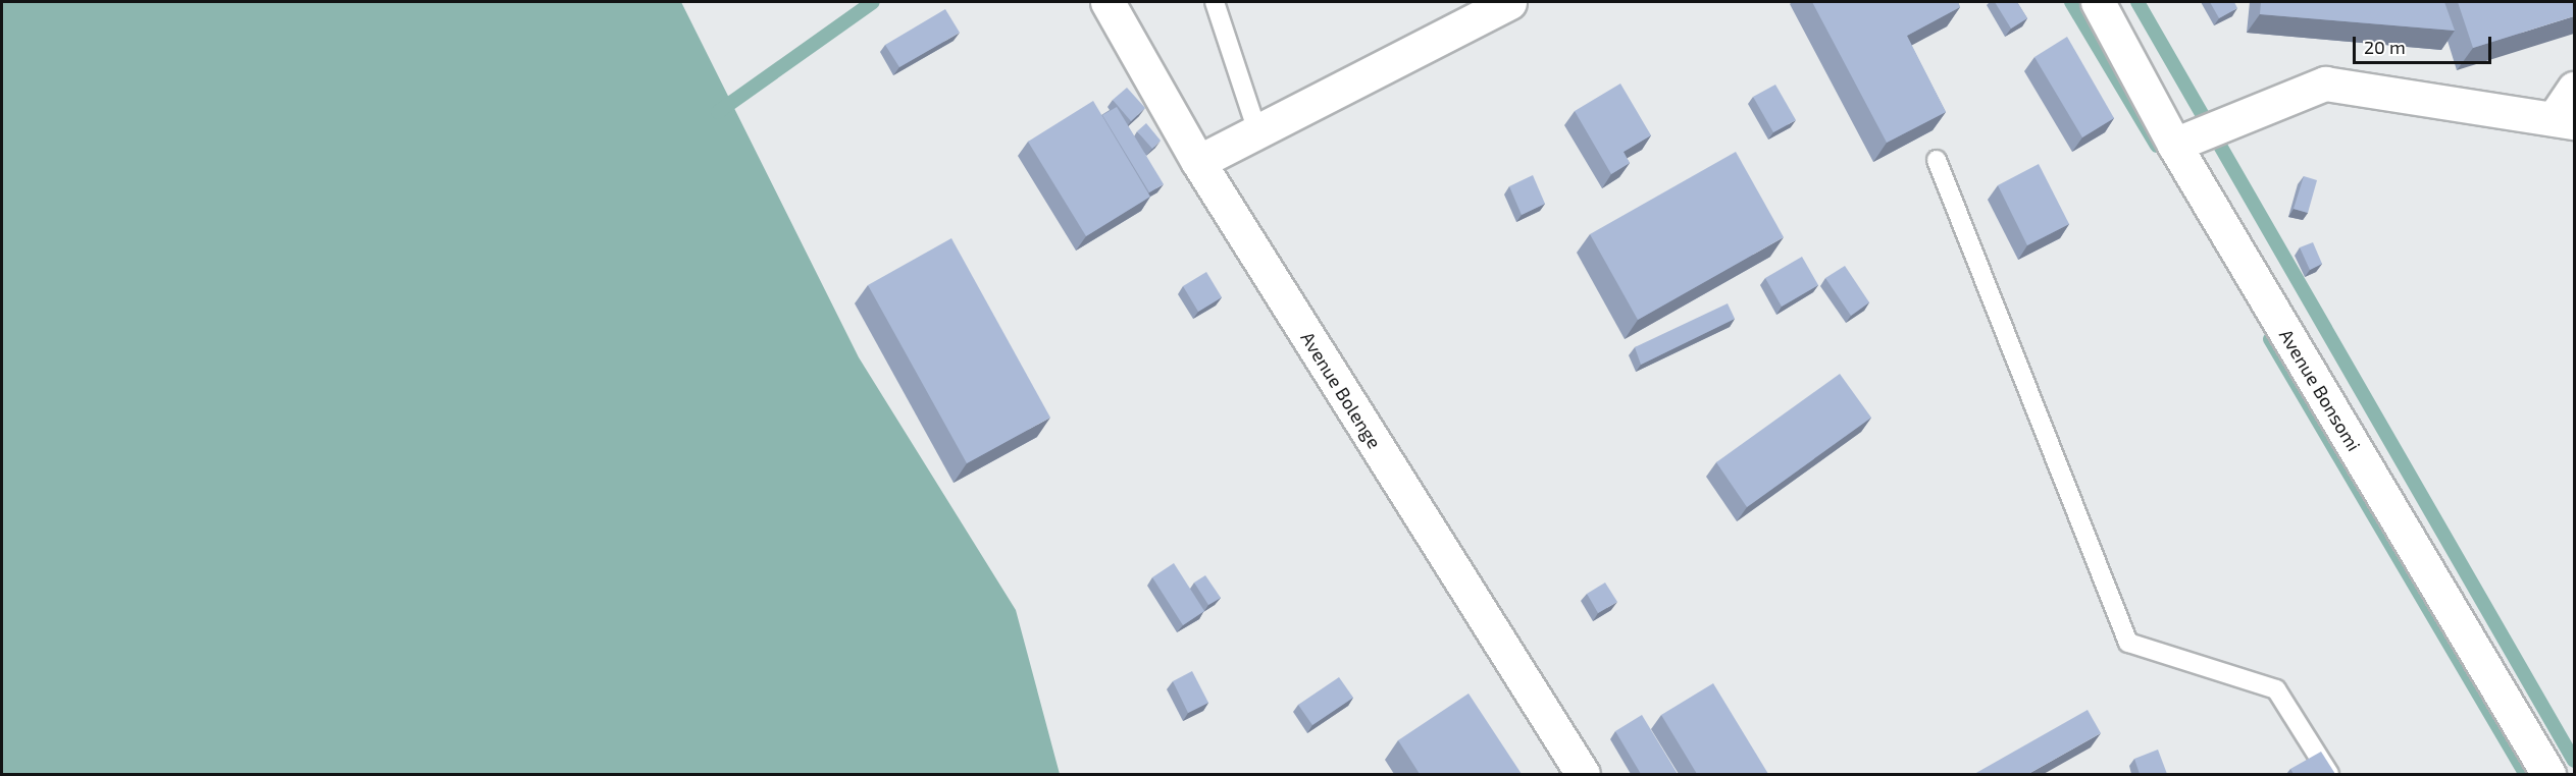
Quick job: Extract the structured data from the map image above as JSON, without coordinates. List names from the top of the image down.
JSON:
{
  "streets": {
    "street": ["Avenue Bolenge", "Avenue Bonsomi"]
  },
  "scale_bar": "20 m"
}
